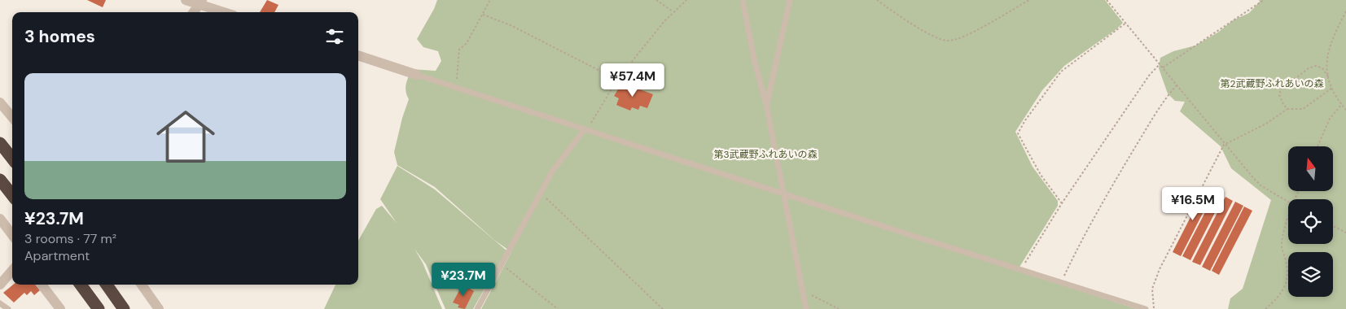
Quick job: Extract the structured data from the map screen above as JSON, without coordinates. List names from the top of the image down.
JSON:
{
  "parks": ["第2武蔵野ふれあいの森", "第3武蔵野ふれあいの森"],
  "north": "top",
  "page": {
    "heading": "3 homes",
    "list": [
      {
        "name": "¥23.7M",
        "note": "3 rooms · 77 m² · Apartment"
      }
    ],
    "price": ["¥57.4M", "¥16.5M", "¥23.7M"]
  }
}
